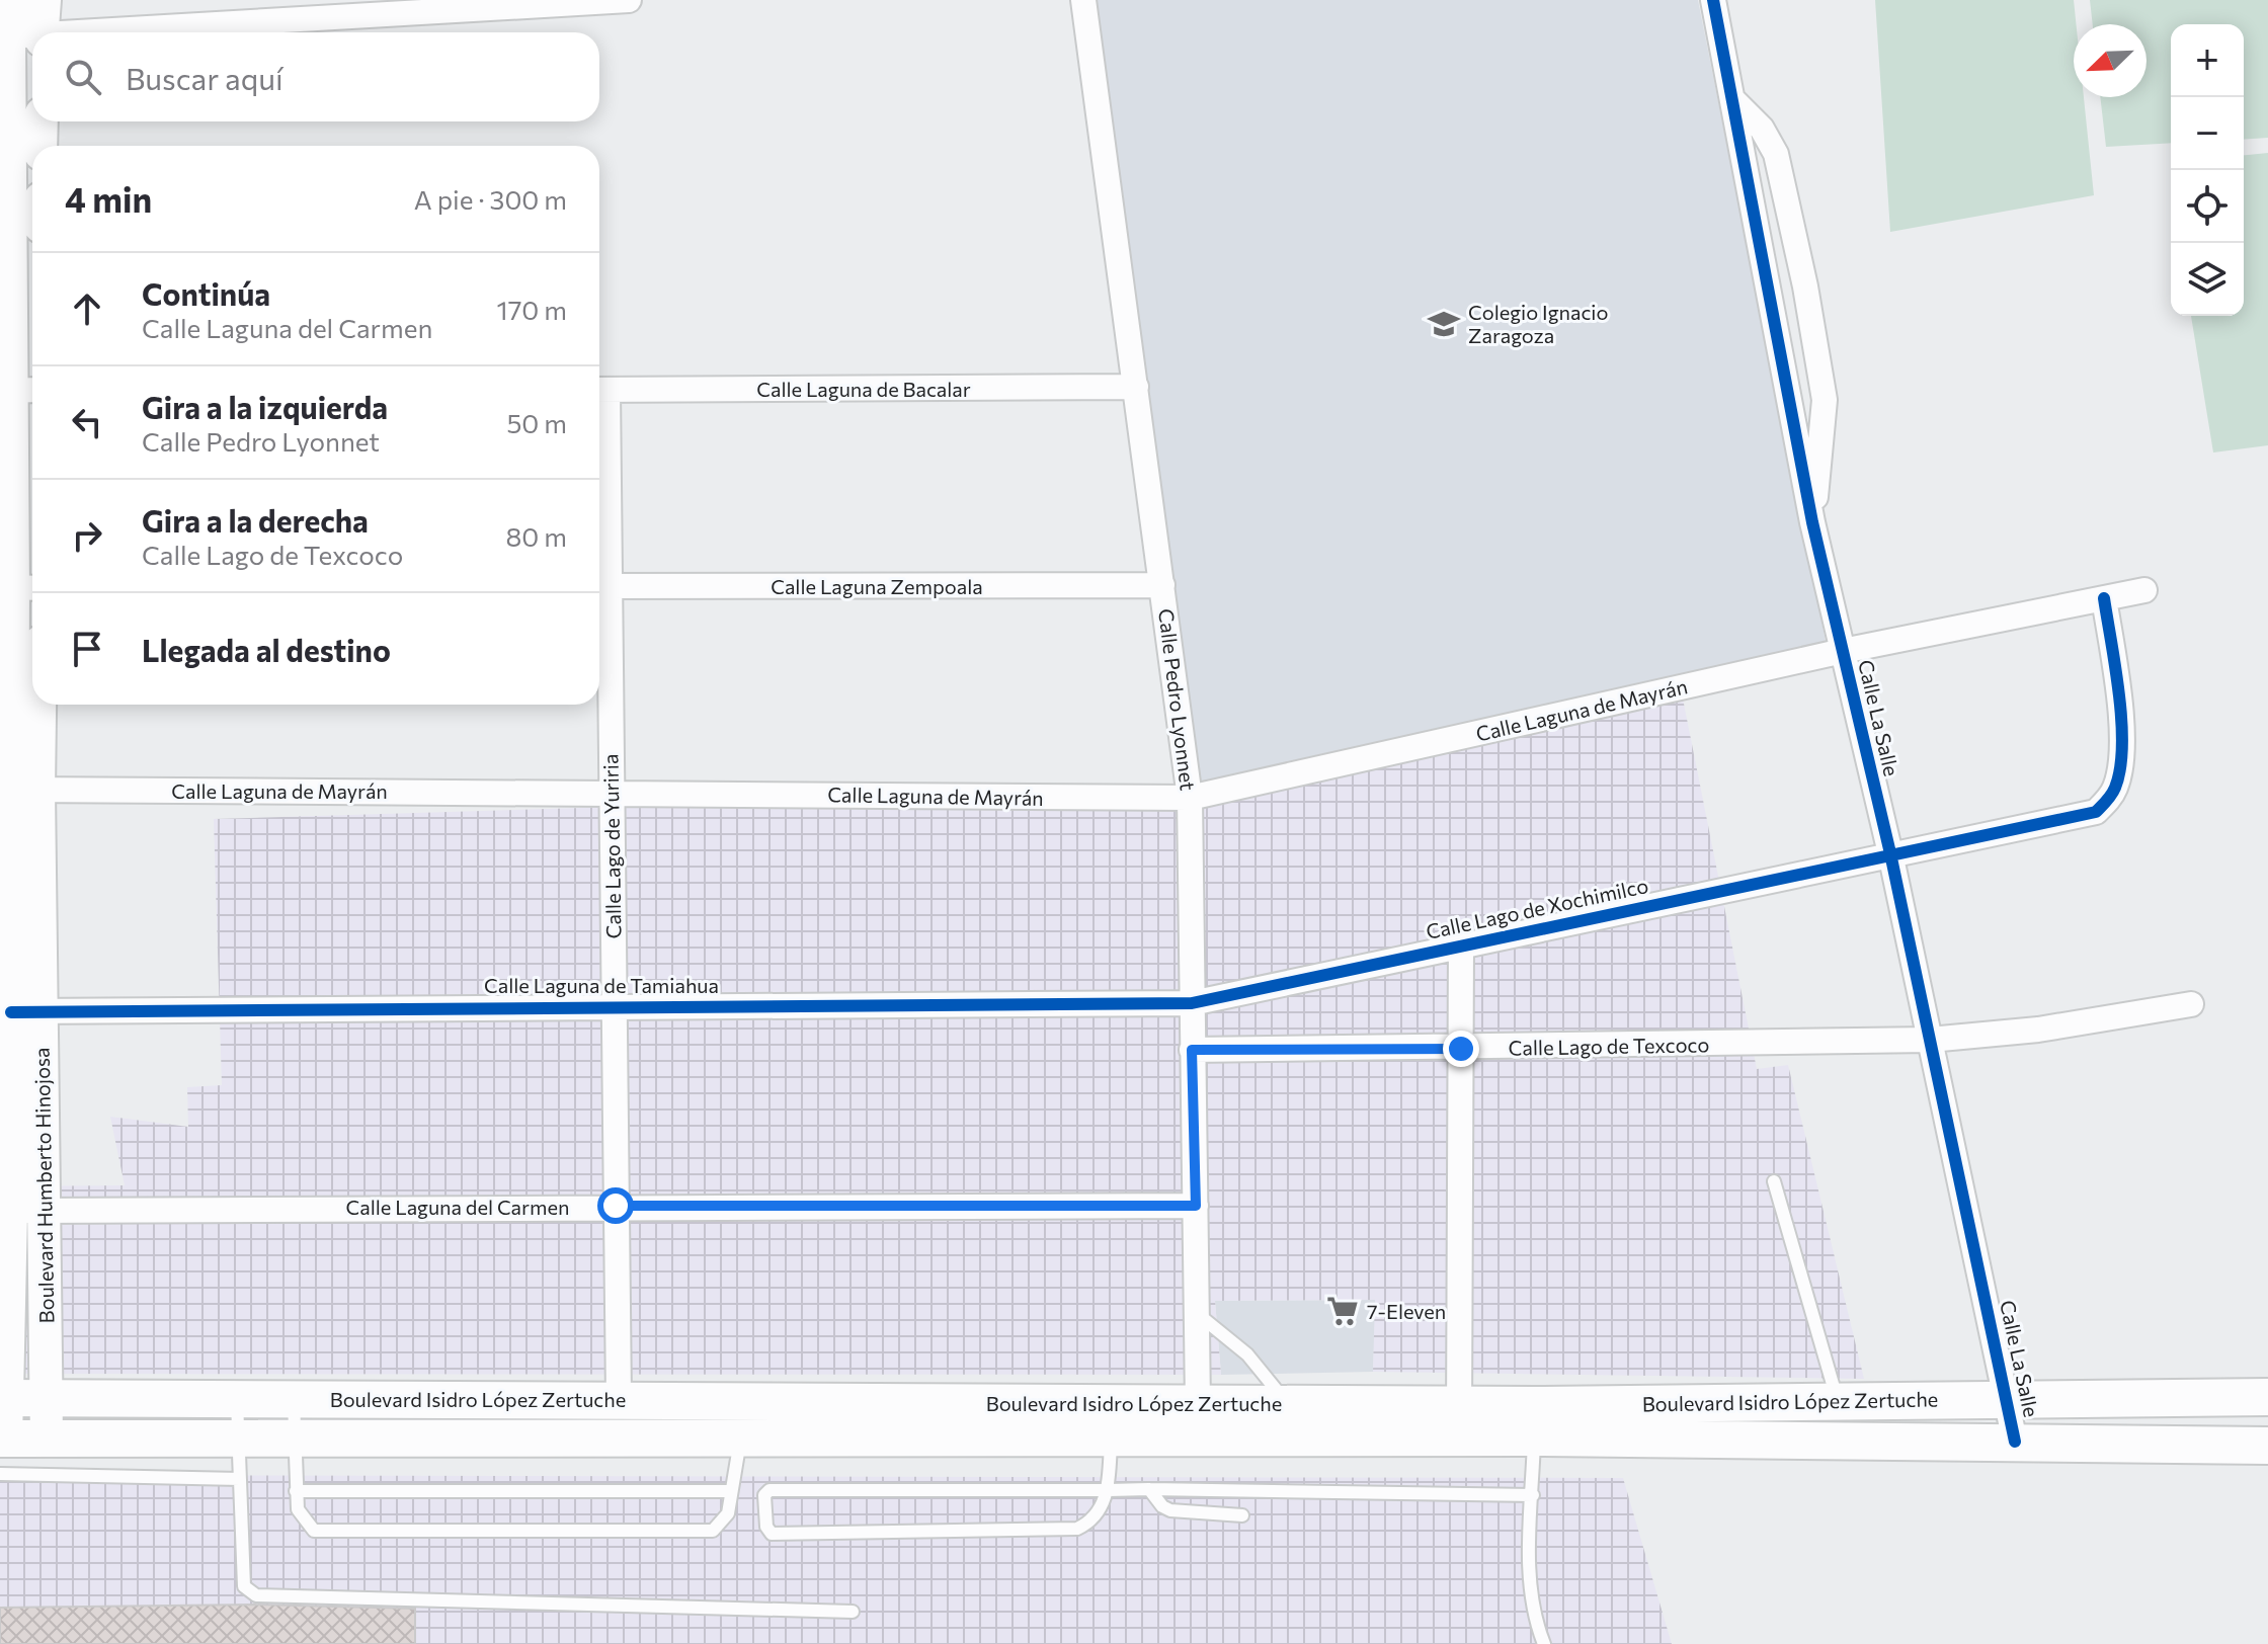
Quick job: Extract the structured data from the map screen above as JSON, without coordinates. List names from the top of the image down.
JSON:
{
  "streets": {
    "main road": ["Boulevard Isidro López Zertuche"],
    "street": [
      "Calle Laguna de Bacalar",
      "Calle Laguna Zempoala",
      "Calle Pedro Lyonnet",
      "Calle Laguna de Mayrán",
      "Calle La Salle",
      "Calle Lago de Yuriria",
      "Calle Lago de Xochimilco",
      "Calle Laguna de Tamiahua",
      "Calle Lago de Texcoco",
      "Boulevard Humberto Hinojosa",
      "Calle Laguna del Carmen"
    ]
  },
  "crossings": [
    ["Calle Laguna de Bacalar", "Calle Pedro Lyonnet"],
    ["Calle Laguna de Bacalar", "Calle Lago de Yuriria"],
    ["Calle Laguna Zempoala", "Calle Pedro Lyonnet"],
    ["Calle Laguna Zempoala", "Calle Lago de Yuriria"],
    ["Calle Pedro Lyonnet", "Calle Laguna de Mayrán"],
    ["Calle Pedro Lyonnet", "Calle Lago de Xochimilco"],
    ["Calle Pedro Lyonnet", "Calle Laguna de Tamiahua"],
    ["Calle Pedro Lyonnet", "Calle Lago de Texcoco"],
    ["Calle Pedro Lyonnet", "Calle Laguna del Carmen"],
    ["Calle Pedro Lyonnet", "Boulevard Isidro López Zertuche"],
    ["Calle Laguna de Mayrán", "Calle La Salle"],
    ["Calle Laguna de Mayrán", "Calle Lago de Yuriria"],
    ["Calle Laguna de Mayrán", "Calle Lago de Xochimilco"],
    ["Calle Laguna de Mayrán", "Boulevard Humberto Hinojosa"],
    ["Calle La Salle", "Calle Lago de Xochimilco"],
    ["Calle La Salle", "Calle Lago de Texcoco"],
    ["Calle La Salle", "Boulevard Isidro López Zertuche"],
    ["Calle Lago de Yuriria", "Calle Laguna de Tamiahua"],
    ["Calle Lago de Yuriria", "Calle Laguna del Carmen"],
    ["Calle Lago de Yuriria", "Boulevard Isidro López Zertuche"],
    ["Calle Lago de Xochimilco", "Calle Laguna de Tamiahua"],
    ["Calle Laguna de Tamiahua", "Boulevard Humberto Hinojosa"],
    ["Boulevard Humberto Hinojosa", "Calle Laguna del Carmen"],
    ["Boulevard Humberto Hinojosa", "Boulevard Isidro López Zertuche"]
  ],
  "places": {
    "school or university": ["Colegio Ignacio Zaragoza"],
    "supermarket": ["7-Eleven"]
  },
  "north": "bottom left",
  "page": {
    "map_buttons": ["+", "−"],
    "search": "Buscar aquí",
    "heading": ["4 min", "A pie · 300 m"],
    "list": [
      ["Continúa", "Calle Laguna del Carmen", "170 m"],
      ["Gira a la izquierda", "Calle Pedro Lyonnet", "50 m"],
      ["Gira a la derecha", "Calle Lago de Texcoco", "80 m"],
      "Llegada al destino"
    ]
  }
}
